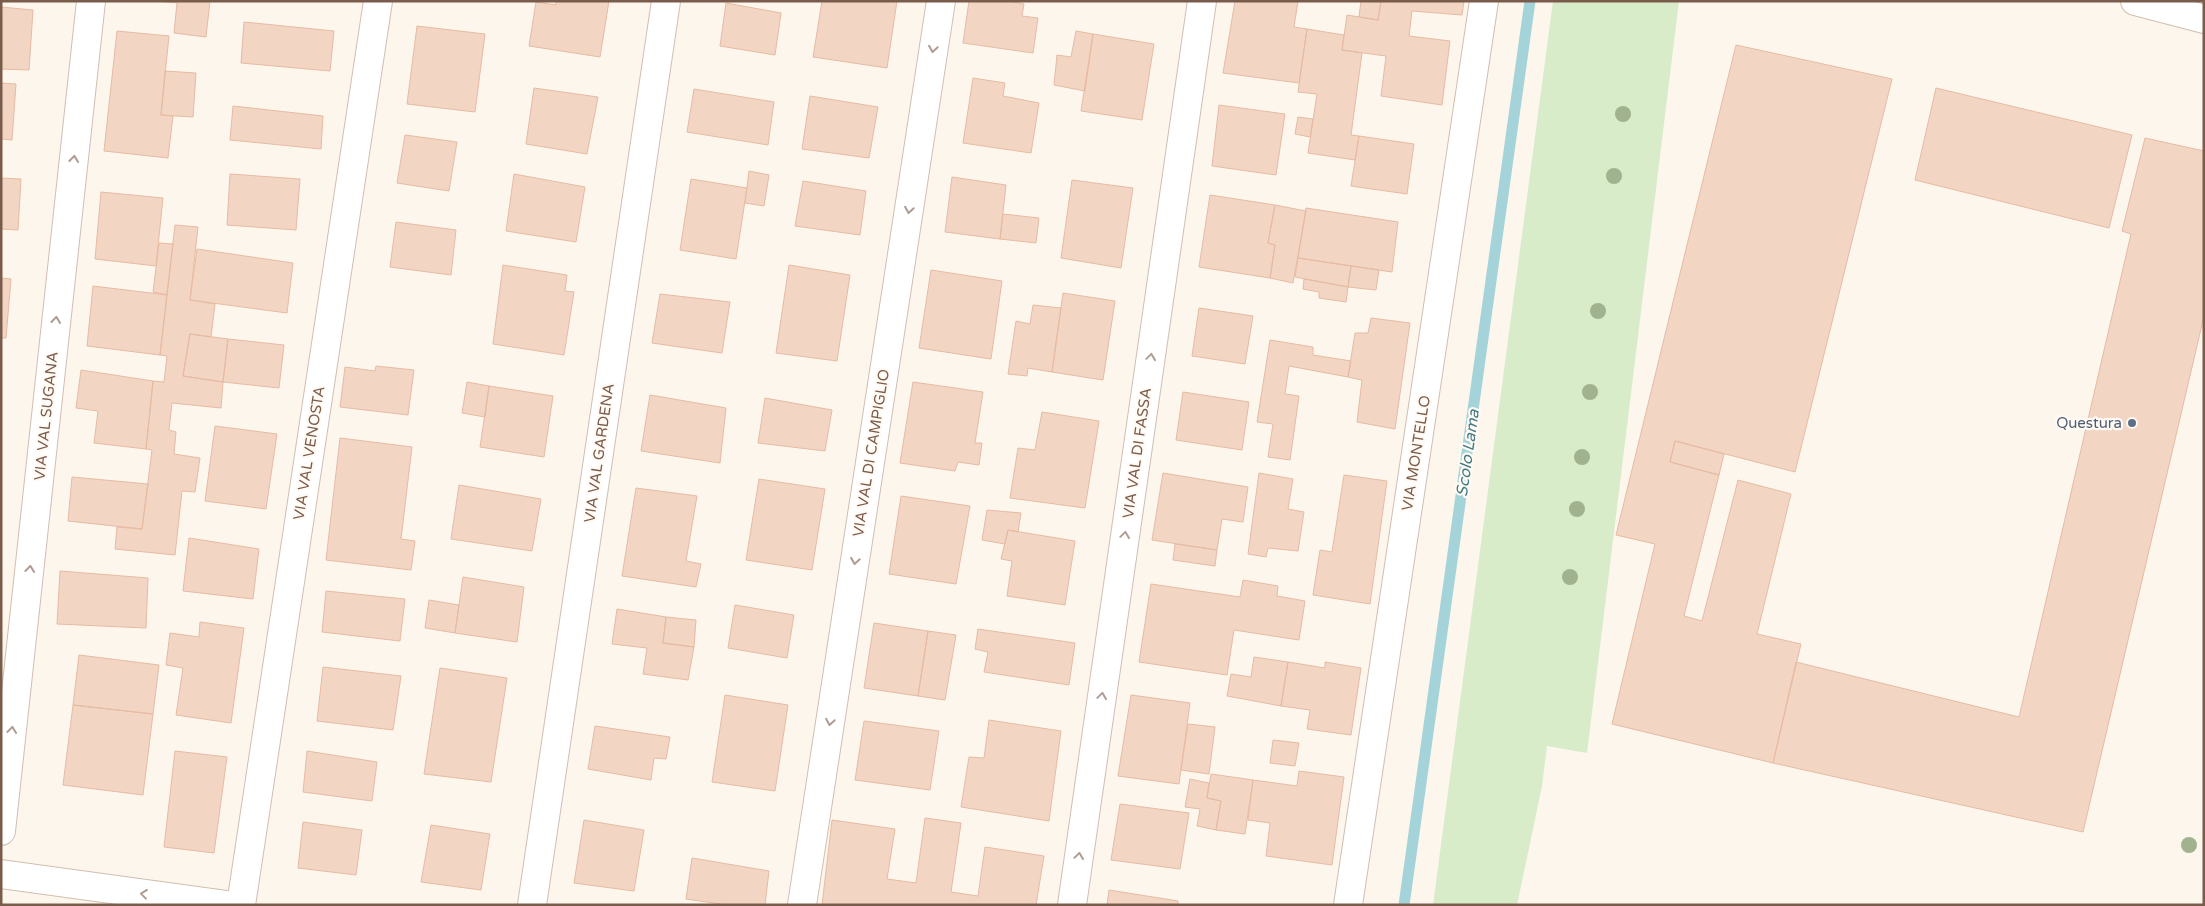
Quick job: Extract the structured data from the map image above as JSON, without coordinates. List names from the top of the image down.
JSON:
{
  "streets": {
    "street": [
      "VIA VAL SUGANA",
      "VIA VAL VENOSTA",
      "VIA VAL GARDENA",
      "VIA VAL DI CAMPIGLIO",
      "VIA VAL DI FASSA",
      "VIA MONTELLO"
    ]
  },
  "one_way": ["VIA VAL SUGANA", "VIA VAL DI CAMPIGLIO", "VIA VAL DI FASSA"],
  "water": ["Scolo Lama"],
  "places": ["Questura"]
}
